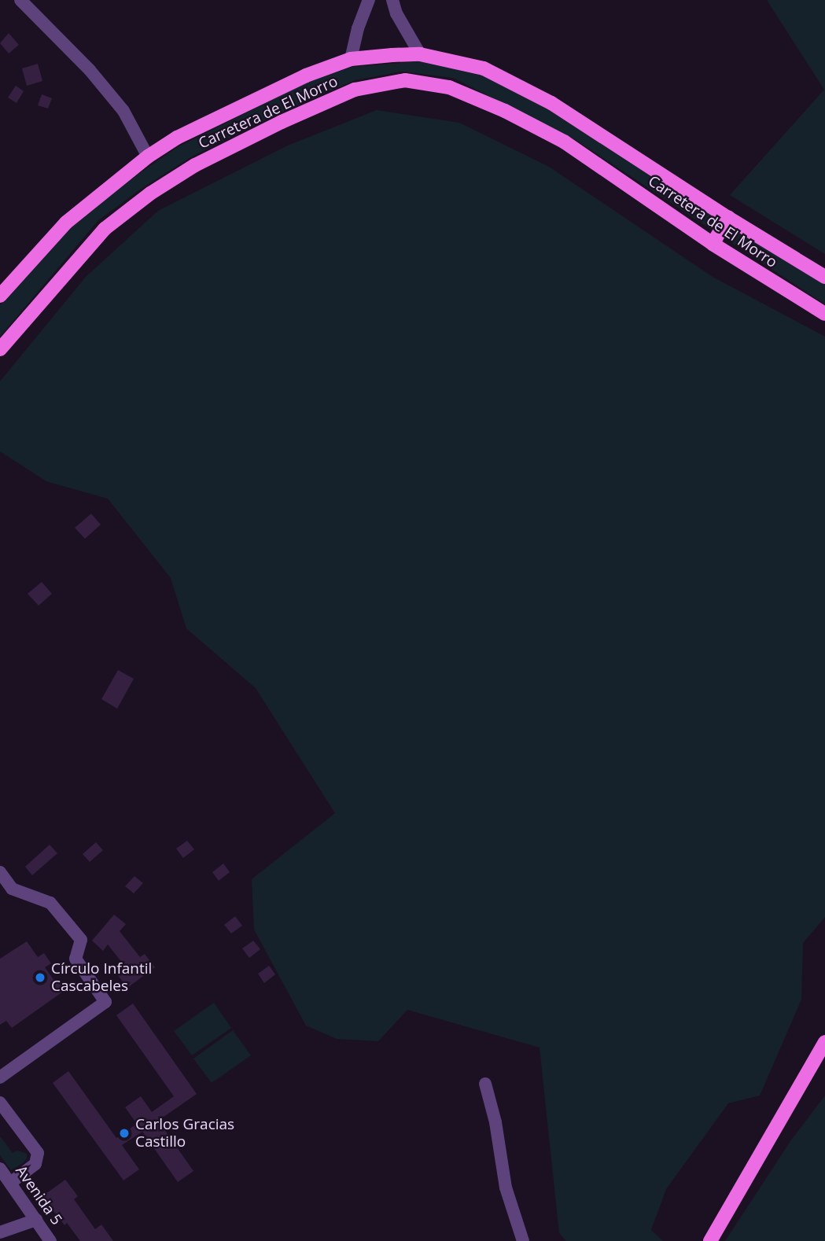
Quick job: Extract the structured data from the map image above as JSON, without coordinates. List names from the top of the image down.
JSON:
{
  "streets": {
    "main road": ["Carretera de El Morro"],
    "street": ["Avenida 5"]
  },
  "places": ["Círculo Infantil Cascabeles", "Carlos Gracias Castillo"]
}
